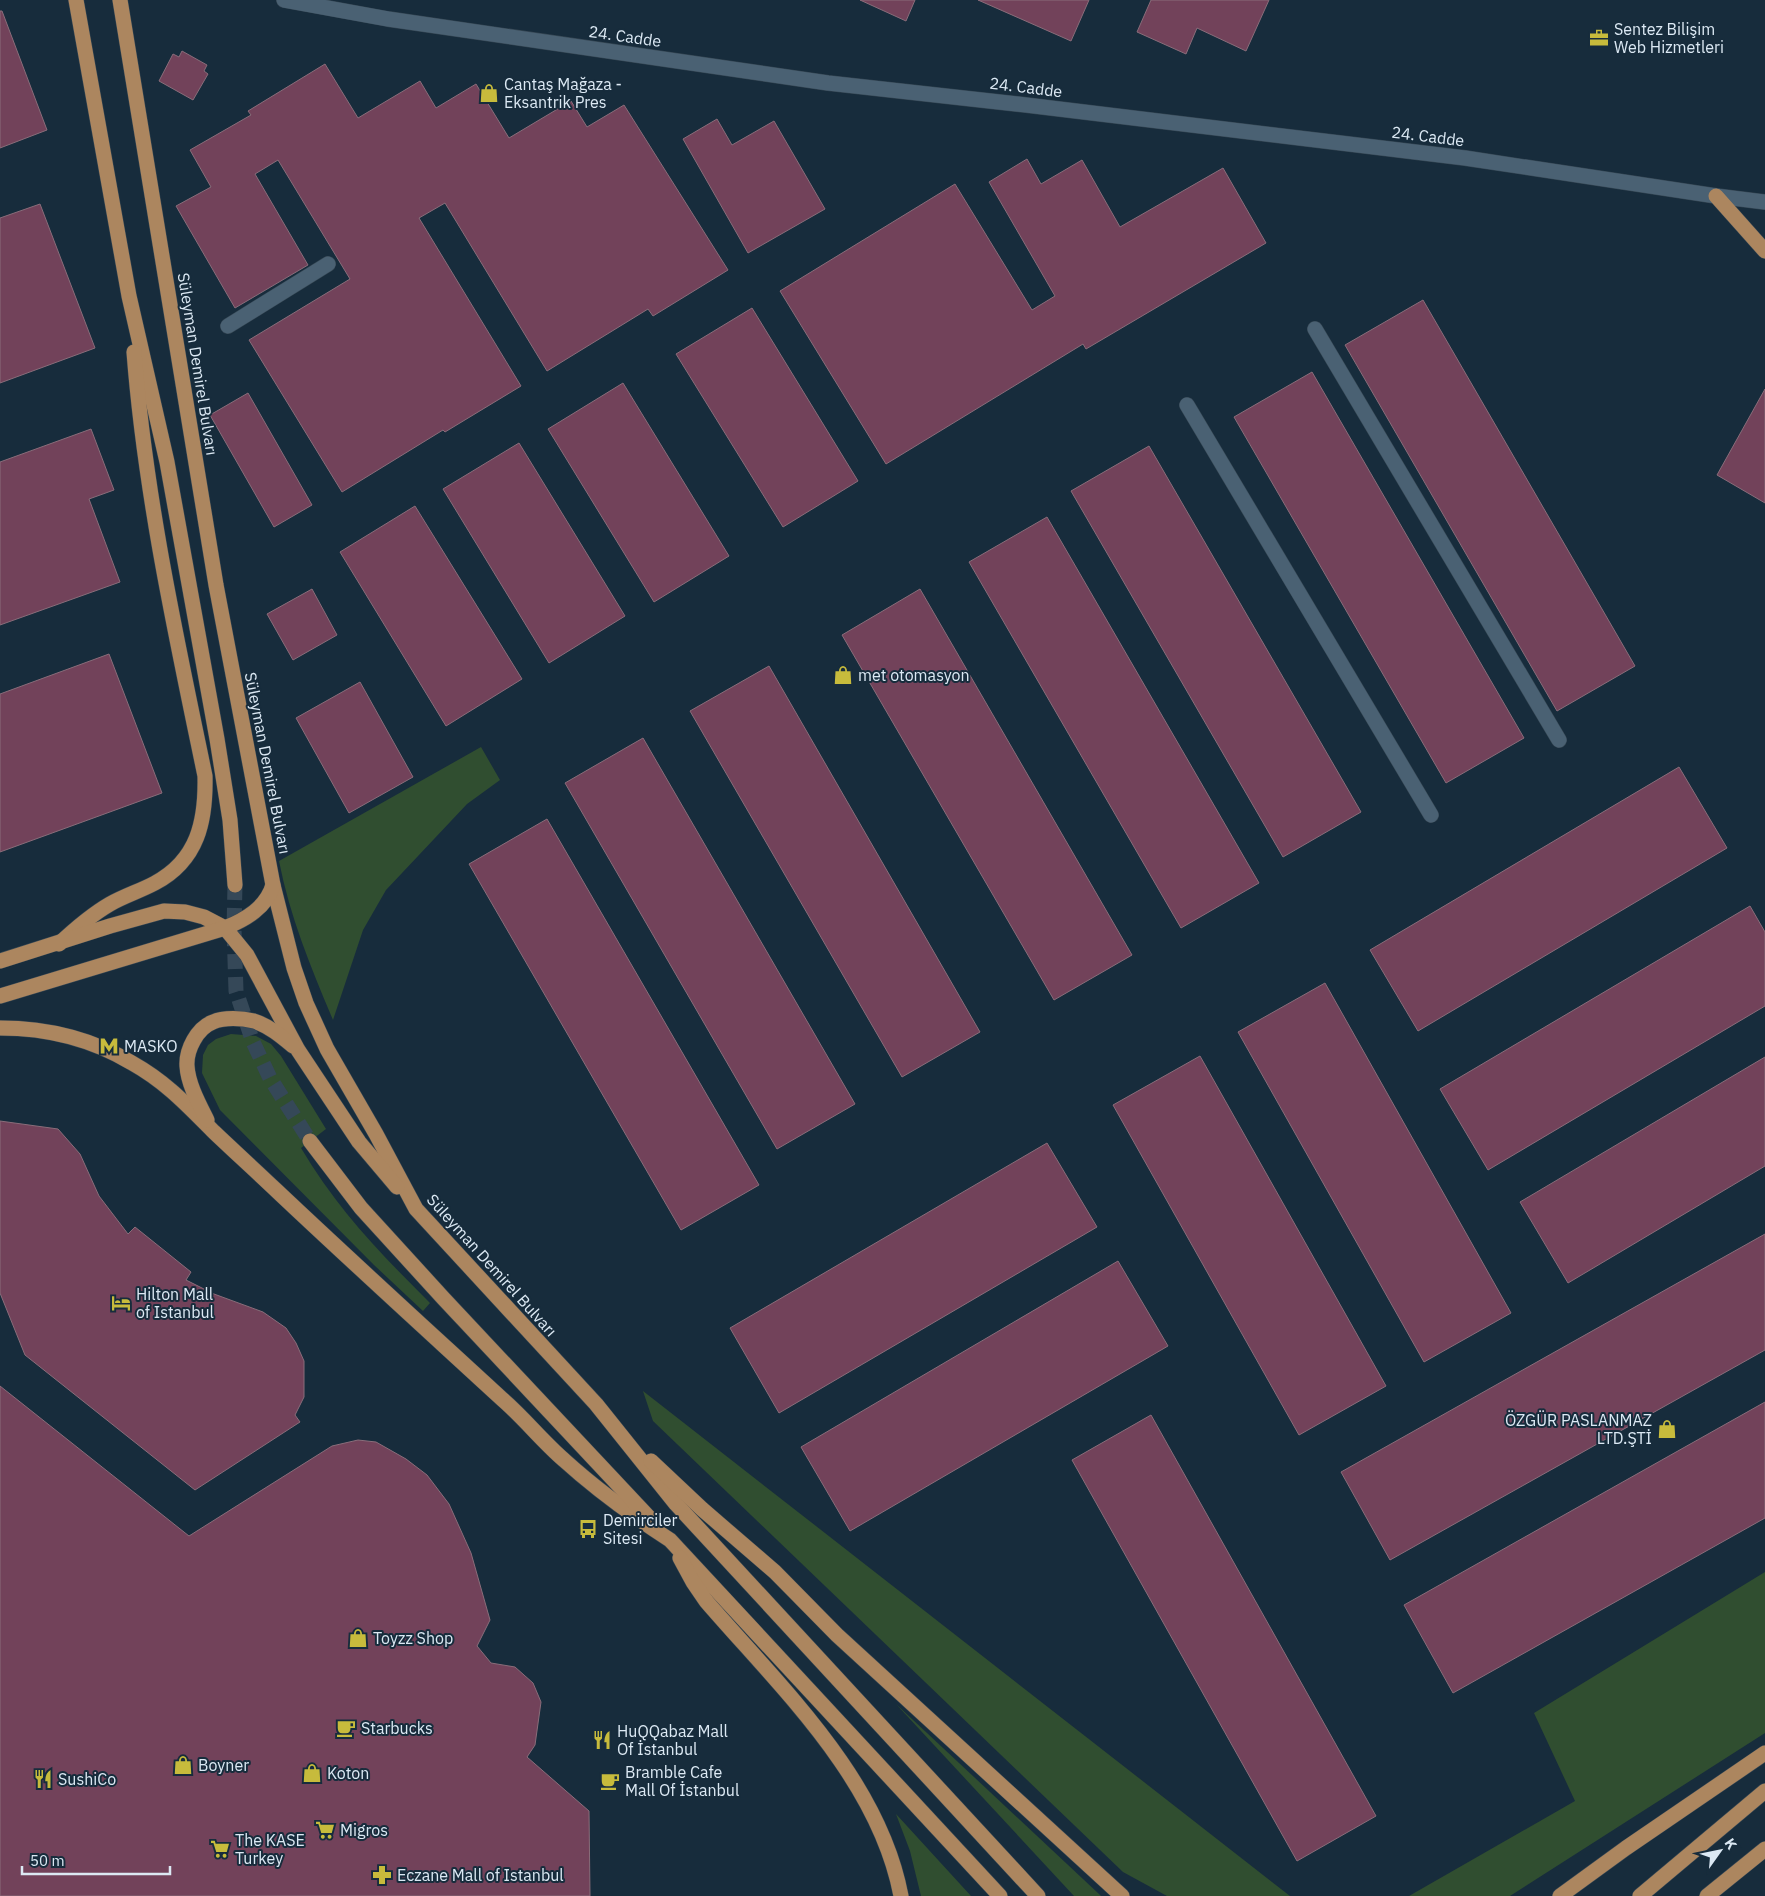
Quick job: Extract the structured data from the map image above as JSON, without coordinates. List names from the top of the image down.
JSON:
{
  "streets": {
    "main road": ["Süleyman Demirel Bulvarı"],
    "street": ["24. Cadde"]
  },
  "places": {
    "office": ["Sentez Bilişim Web Hizmetleri"],
    "shop": [
      "Cantaş Mağaza - Eksantrik Pres",
      "met otomasyon",
      "ÖZGÜR PASLANMAZ LTD.ŞTİ",
      "Toyzz Shop",
      "Boyner",
      "Koton"
    ],
    "metro station": ["MASKO"],
    "hotel": ["Hilton Mall of Istanbul"],
    "bus stop": ["Demirciler Sitesi"],
    "cafe": ["Starbucks", "Bramble Cafe Mall Of İstanbul"],
    "restaurant": ["HuQQabaz Mall Of İstanbul", "SushiCo"],
    "supermarket": ["Migros", "The KASE Turkey"],
    "pharmacy": ["Eczane Mall of Istanbul"]
  },
  "scale_bar": "50 m",
  "north": "top right"
}
